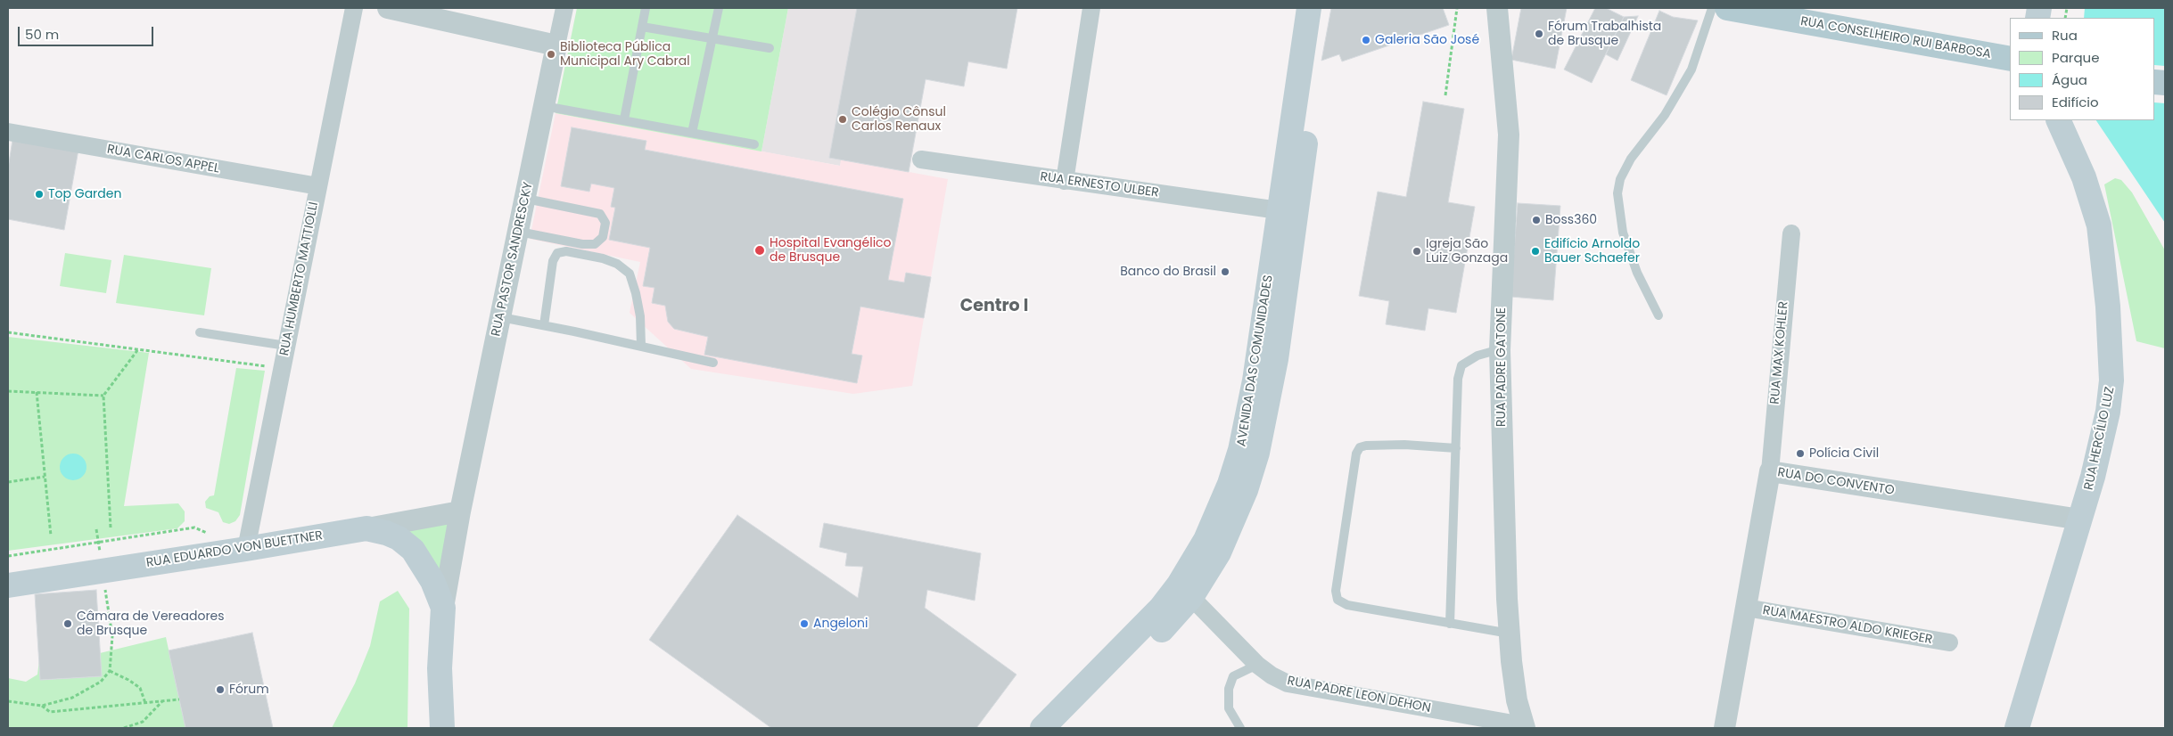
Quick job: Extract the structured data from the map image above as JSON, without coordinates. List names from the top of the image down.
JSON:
{
  "streets": {
    "main road": [
      "RUA CONSELHEIRO RUI BARBOSA",
      "AVENIDA DAS COMUNIDADES",
      "RUA HERCÍLIO LUZ",
      "RUA EDUARDO VON BUETTNER"
    ],
    "street": [
      "RUA CARLOS APPEL",
      "RUA ERNESTO ULBER",
      "RUA PASTOR SANDRESCKY",
      "RUA HUMBERTO MATTIOLLI",
      "RUA MAX KOHLER",
      "RUA PADRE GATONE",
      "RUA DO CONVENTO",
      "RUA MAESTRO ALDO KRIEGER",
      "RUA PADRE LEON DEHON"
    ]
  },
  "crossings": [
    ["RUA CARLOS APPEL", "RUA HUMBERTO MATTIOLLI"],
    ["RUA ERNESTO ULBER", "AVENIDA DAS COMUNIDADES"],
    ["RUA PASTOR SANDRESCKY", "RUA EDUARDO VON BUETTNER"],
    ["RUA HUMBERTO MATTIOLLI", "RUA EDUARDO VON BUETTNER"],
    ["RUA MAX KOHLER", "RUA DO CONVENTO"],
    ["AVENIDA DAS COMUNIDADES", "RUA PADRE LEON DEHON"],
    ["RUA PADRE GATONE", "RUA PADRE LEON DEHON"],
    ["RUA HERCÍLIO LUZ", "RUA DO CONVENTO"],
    ["RUA DO CONVENTO", "RUA MAESTRO ALDO KRIEGER"]
  ],
  "districts": ["Centro I"],
  "places": [
    "Fórum Trabalhista de Brusque",
    "Galeria São José",
    "Biblioteca Pública Municipal Ary Cabral",
    "Colégio Cônsul Carlos Renaux",
    "Top Garden",
    "Boss360",
    "Hospital Evangélico de Brusque",
    "Igreja São Luiz Gonzaga",
    "Edifício Arnoldo Bauer Schaefer",
    "Banco do Brasil",
    "Polícia Civil",
    "Câmara de Vereadores de Brusque",
    "Angeloni",
    "Fórum"
  ],
  "legend": [
    "Rua",
    "Parque",
    "Água",
    "Edifício"
  ],
  "scale_bar": "50 m"
}
